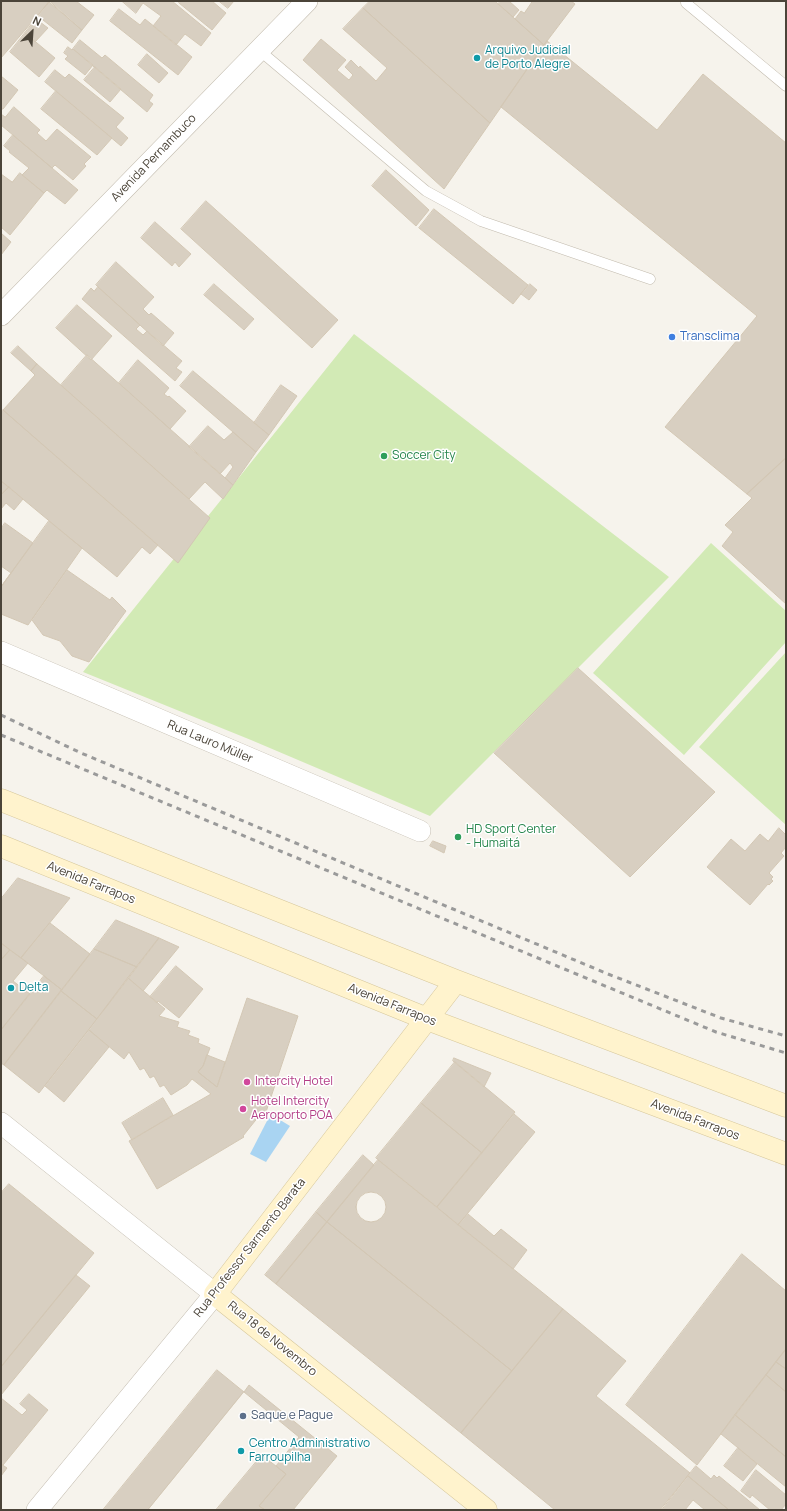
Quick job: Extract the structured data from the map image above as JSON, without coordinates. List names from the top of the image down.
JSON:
{
  "streets": {
    "main road": ["Avenida Farrapos", "Rua Professor Sarmento Barata", "Rua 18 de Novembro"],
    "street": ["Avenida Pernambuco", "Rua Lauro Müller"]
  },
  "crossings": [
    ["Avenida Farrapos", "Rua Professor Sarmento Barata"],
    ["Rua Professor Sarmento Barata", "Rua 18 de Novembro"]
  ],
  "places": [
    "Arquivo Judicial de Porto Alegre",
    "Transclima",
    "Soccer City",
    "HD Sport Center - Humaitá",
    "Delta",
    "Intercity Hotel",
    "Hotel Intercity Aeroporto POA",
    "Saque e Pague",
    "Centro Administrativo Farroupilha"
  ],
  "north": "top right"
}
